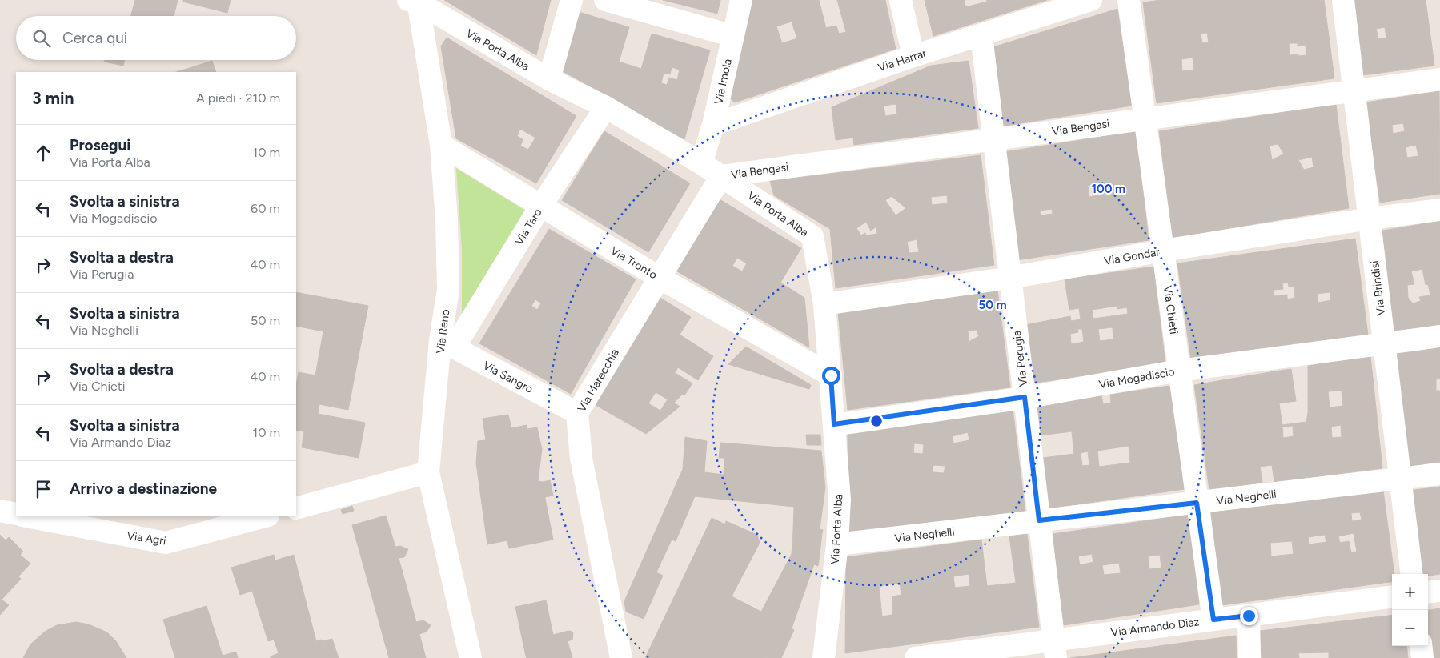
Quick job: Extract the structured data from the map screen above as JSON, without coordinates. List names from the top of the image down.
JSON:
{
  "streets": {
    "street": [
      "Via Porta Alba",
      "Via Harrar",
      "Via Imola",
      "Via Bengasi",
      "Via Taro",
      "Via Gondar",
      "Via Tronto",
      "Via Brindisi",
      "Via Chieti",
      "Via Reno",
      "Via Perugia",
      "Via Sangro",
      "Via Mogadiscio",
      "Via Marecchia",
      "Via Neghelli",
      "Via Agri",
      "Via Armando Diaz"
    ]
  },
  "crossings": [
    ["Via Porta Alba", "Via Imola"],
    ["Via Porta Alba", "Via Bengasi"],
    ["Via Porta Alba", "Via Taro"],
    ["Via Porta Alba", "Via Gondar"],
    ["Via Porta Alba", "Via Tronto"],
    ["Via Porta Alba", "Via Reno"],
    ["Via Porta Alba", "Via Mogadiscio"],
    ["Via Porta Alba", "Via Marecchia"],
    ["Via Porta Alba", "Via Neghelli"],
    ["Via Harrar", "Via Imola"],
    ["Via Harrar", "Via Perugia"],
    ["Via Bengasi", "Via Brindisi"],
    ["Via Bengasi", "Via Chieti"],
    ["Via Bengasi", "Via Perugia"],
    ["Via Bengasi", "Via Marecchia"],
    ["Via Taro", "Via Tronto"],
    ["Via Taro", "Via Reno"],
    ["Via Taro", "Via Sangro"],
    ["Via Gondar", "Via Brindisi"],
    ["Via Gondar", "Via Chieti"],
    ["Via Gondar", "Via Perugia"],
    ["Via Tronto", "Via Reno"],
    ["Via Tronto", "Via Marecchia"],
    ["Via Brindisi", "Via Mogadiscio"],
    ["Via Brindisi", "Via Neghelli"],
    ["Via Chieti", "Via Mogadiscio"],
    ["Via Chieti", "Via Neghelli"],
    ["Via Chieti", "Via Armando Diaz"],
    ["Via Reno", "Via Sangro"],
    ["Via Perugia", "Via Mogadiscio"],
    ["Via Perugia", "Via Neghelli"],
    ["Via Perugia", "Via Armando Diaz"],
    ["Via Sangro", "Via Marecchia"]
  ],
  "page": {
    "search": "Cerca qui",
    "heading": ["3 min", "A piedi · 210 m"],
    "list": [
      ["Prosegui", "Via Porta Alba", "10 m"],
      ["Svolta a sinistra", "Via Mogadiscio", "60 m"],
      ["Svolta a destra", "Via Perugia", "40 m"],
      ["Svolta a sinistra", "Via Neghelli", "50 m"],
      ["Svolta a destra", "Via Chieti", "40 m"],
      ["Svolta a sinistra", "Via Armando Diaz", "10 m"],
      "Arrivo a destinazione"
    ],
    "map_buttons": ["+", "−"]
  },
  "rings": ["100 m", "50 m"]
}
